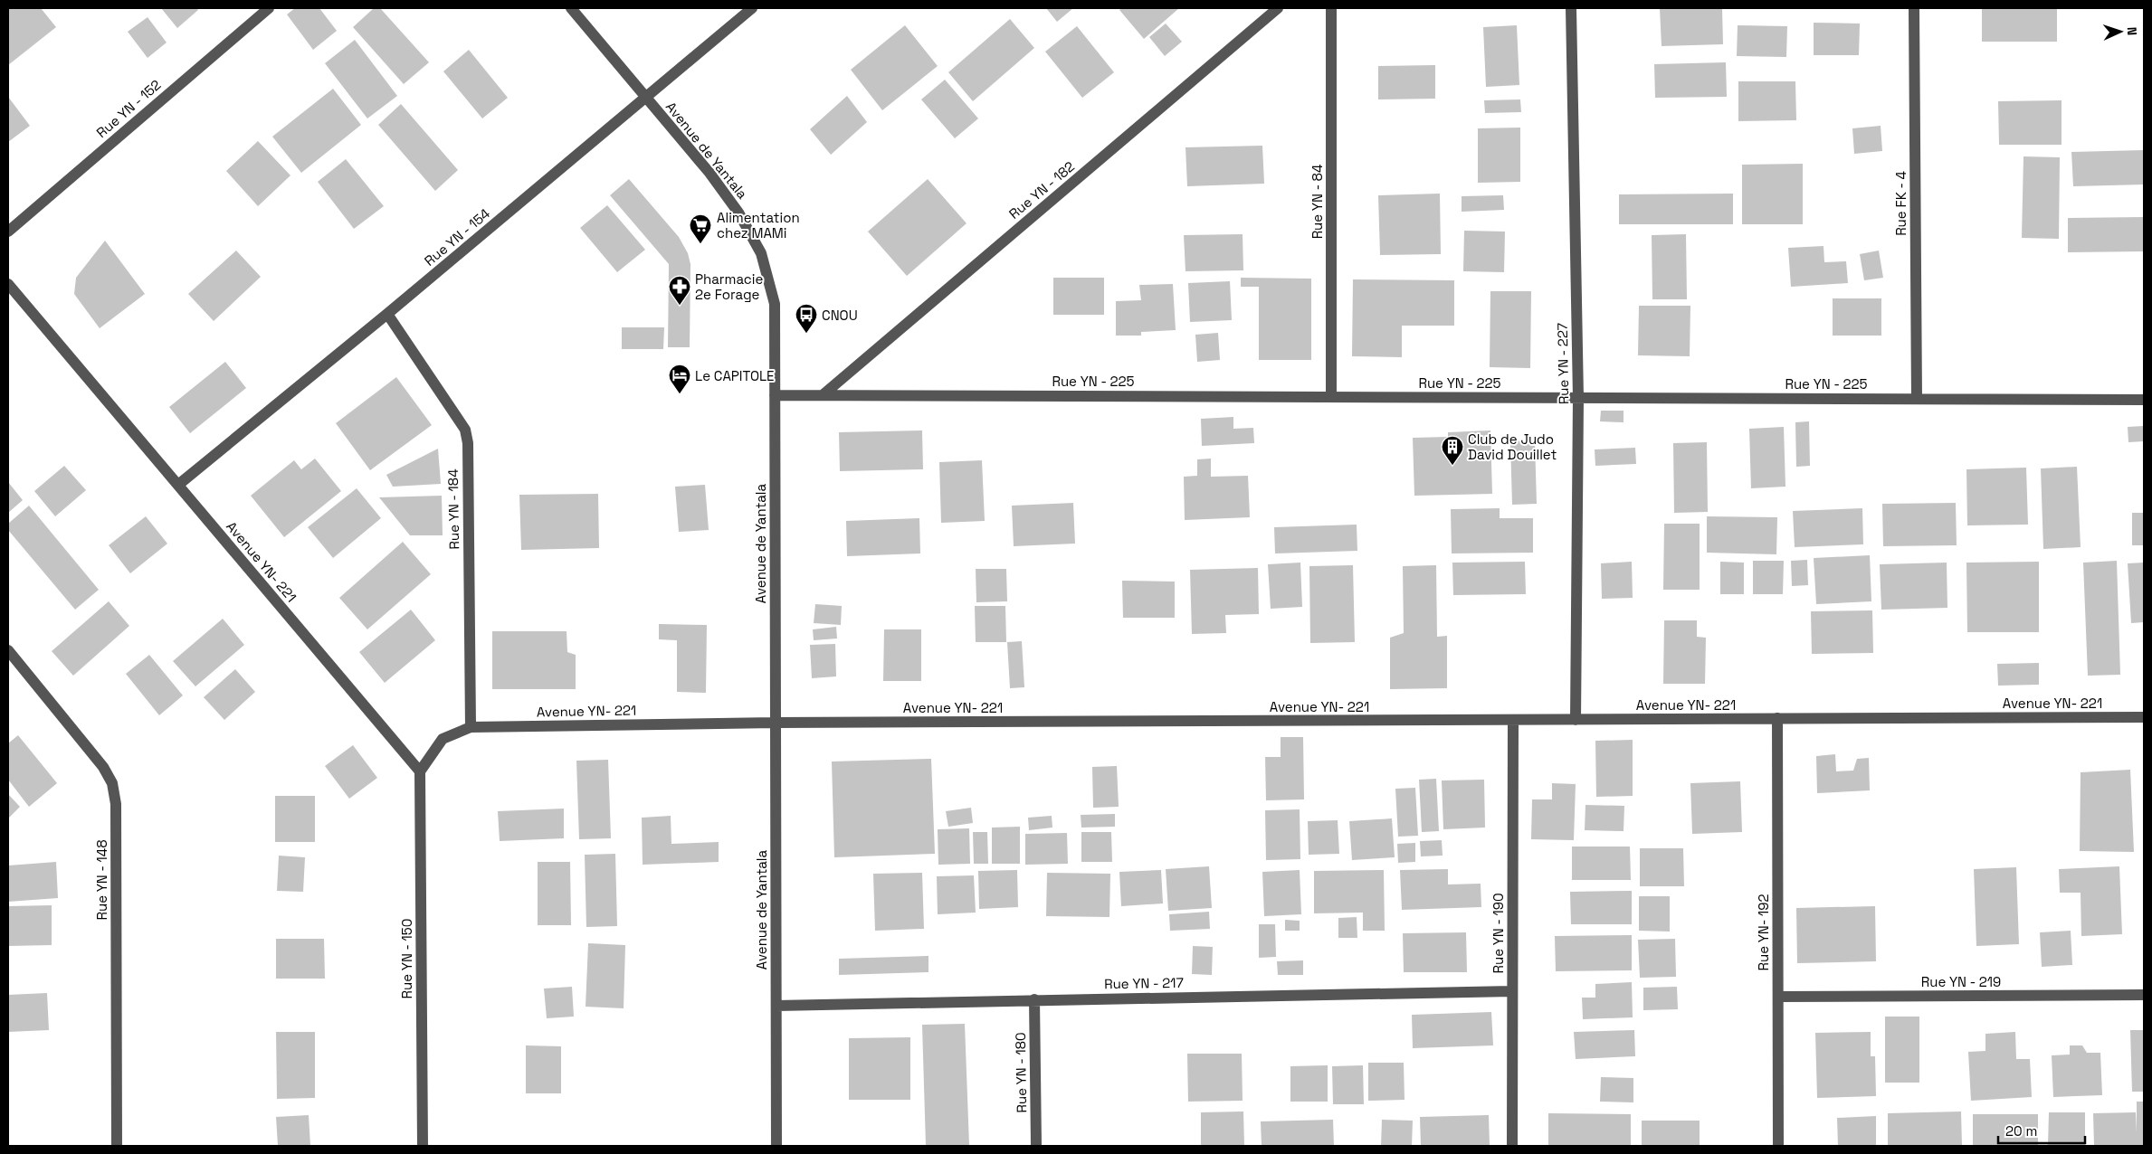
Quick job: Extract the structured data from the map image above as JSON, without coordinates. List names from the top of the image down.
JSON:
{
  "streets": {
    "street": [
      "Rue YN - 152",
      "Avenue de Yantala",
      "Rue YN - 182",
      "Rue YN - 84",
      "Rue FK - 4",
      "Rue YN - 154",
      "Rue YN - 227",
      "Rue YN - 225",
      "Rue YN - 184",
      "Avenue YN- 221",
      "Rue YN - 148",
      "Rue YN- 192",
      "Rue YN - 190",
      "Rue YN - 150",
      "Rue YN - 219",
      "Rue YN - 217",
      "Rue YN - 180"
    ]
  },
  "crossings": [
    ["Avenue de Yantala", "Rue YN - 154"],
    ["Avenue de Yantala", "Rue YN - 225"],
    ["Avenue de Yantala", "Avenue YN- 221"],
    ["Avenue de Yantala", "Rue YN - 217"],
    ["Rue YN - 182", "Rue YN - 225"],
    ["Rue YN - 84", "Rue YN - 225"],
    ["Rue FK - 4", "Rue YN - 225"],
    ["Rue YN - 154", "Rue YN - 184"],
    ["Rue YN - 154", "Avenue YN- 221"],
    ["Rue YN - 227", "Rue YN - 225"],
    ["Rue YN - 227", "Avenue YN- 221"],
    ["Rue YN - 184", "Avenue YN- 221"],
    ["Avenue YN- 221", "Rue YN- 192"],
    ["Avenue YN- 221", "Rue YN - 190"],
    ["Avenue YN- 221", "Rue YN - 150"],
    ["Rue YN- 192", "Rue YN - 219"],
    ["Rue YN - 190", "Rue YN - 217"],
    ["Rue YN - 217", "Rue YN - 180"]
  ],
  "places": {
    "supermarket": ["Alimentation chez MAMi"],
    "pharmacy": ["Pharmacie 2e Forage"],
    "bus stop": ["CNOU"],
    "hotel": ["Le CAPITOLE"],
    "building": ["Club de Judo David Douillet"]
  },
  "scale_bar": "20 m",
  "north": "right"
}
